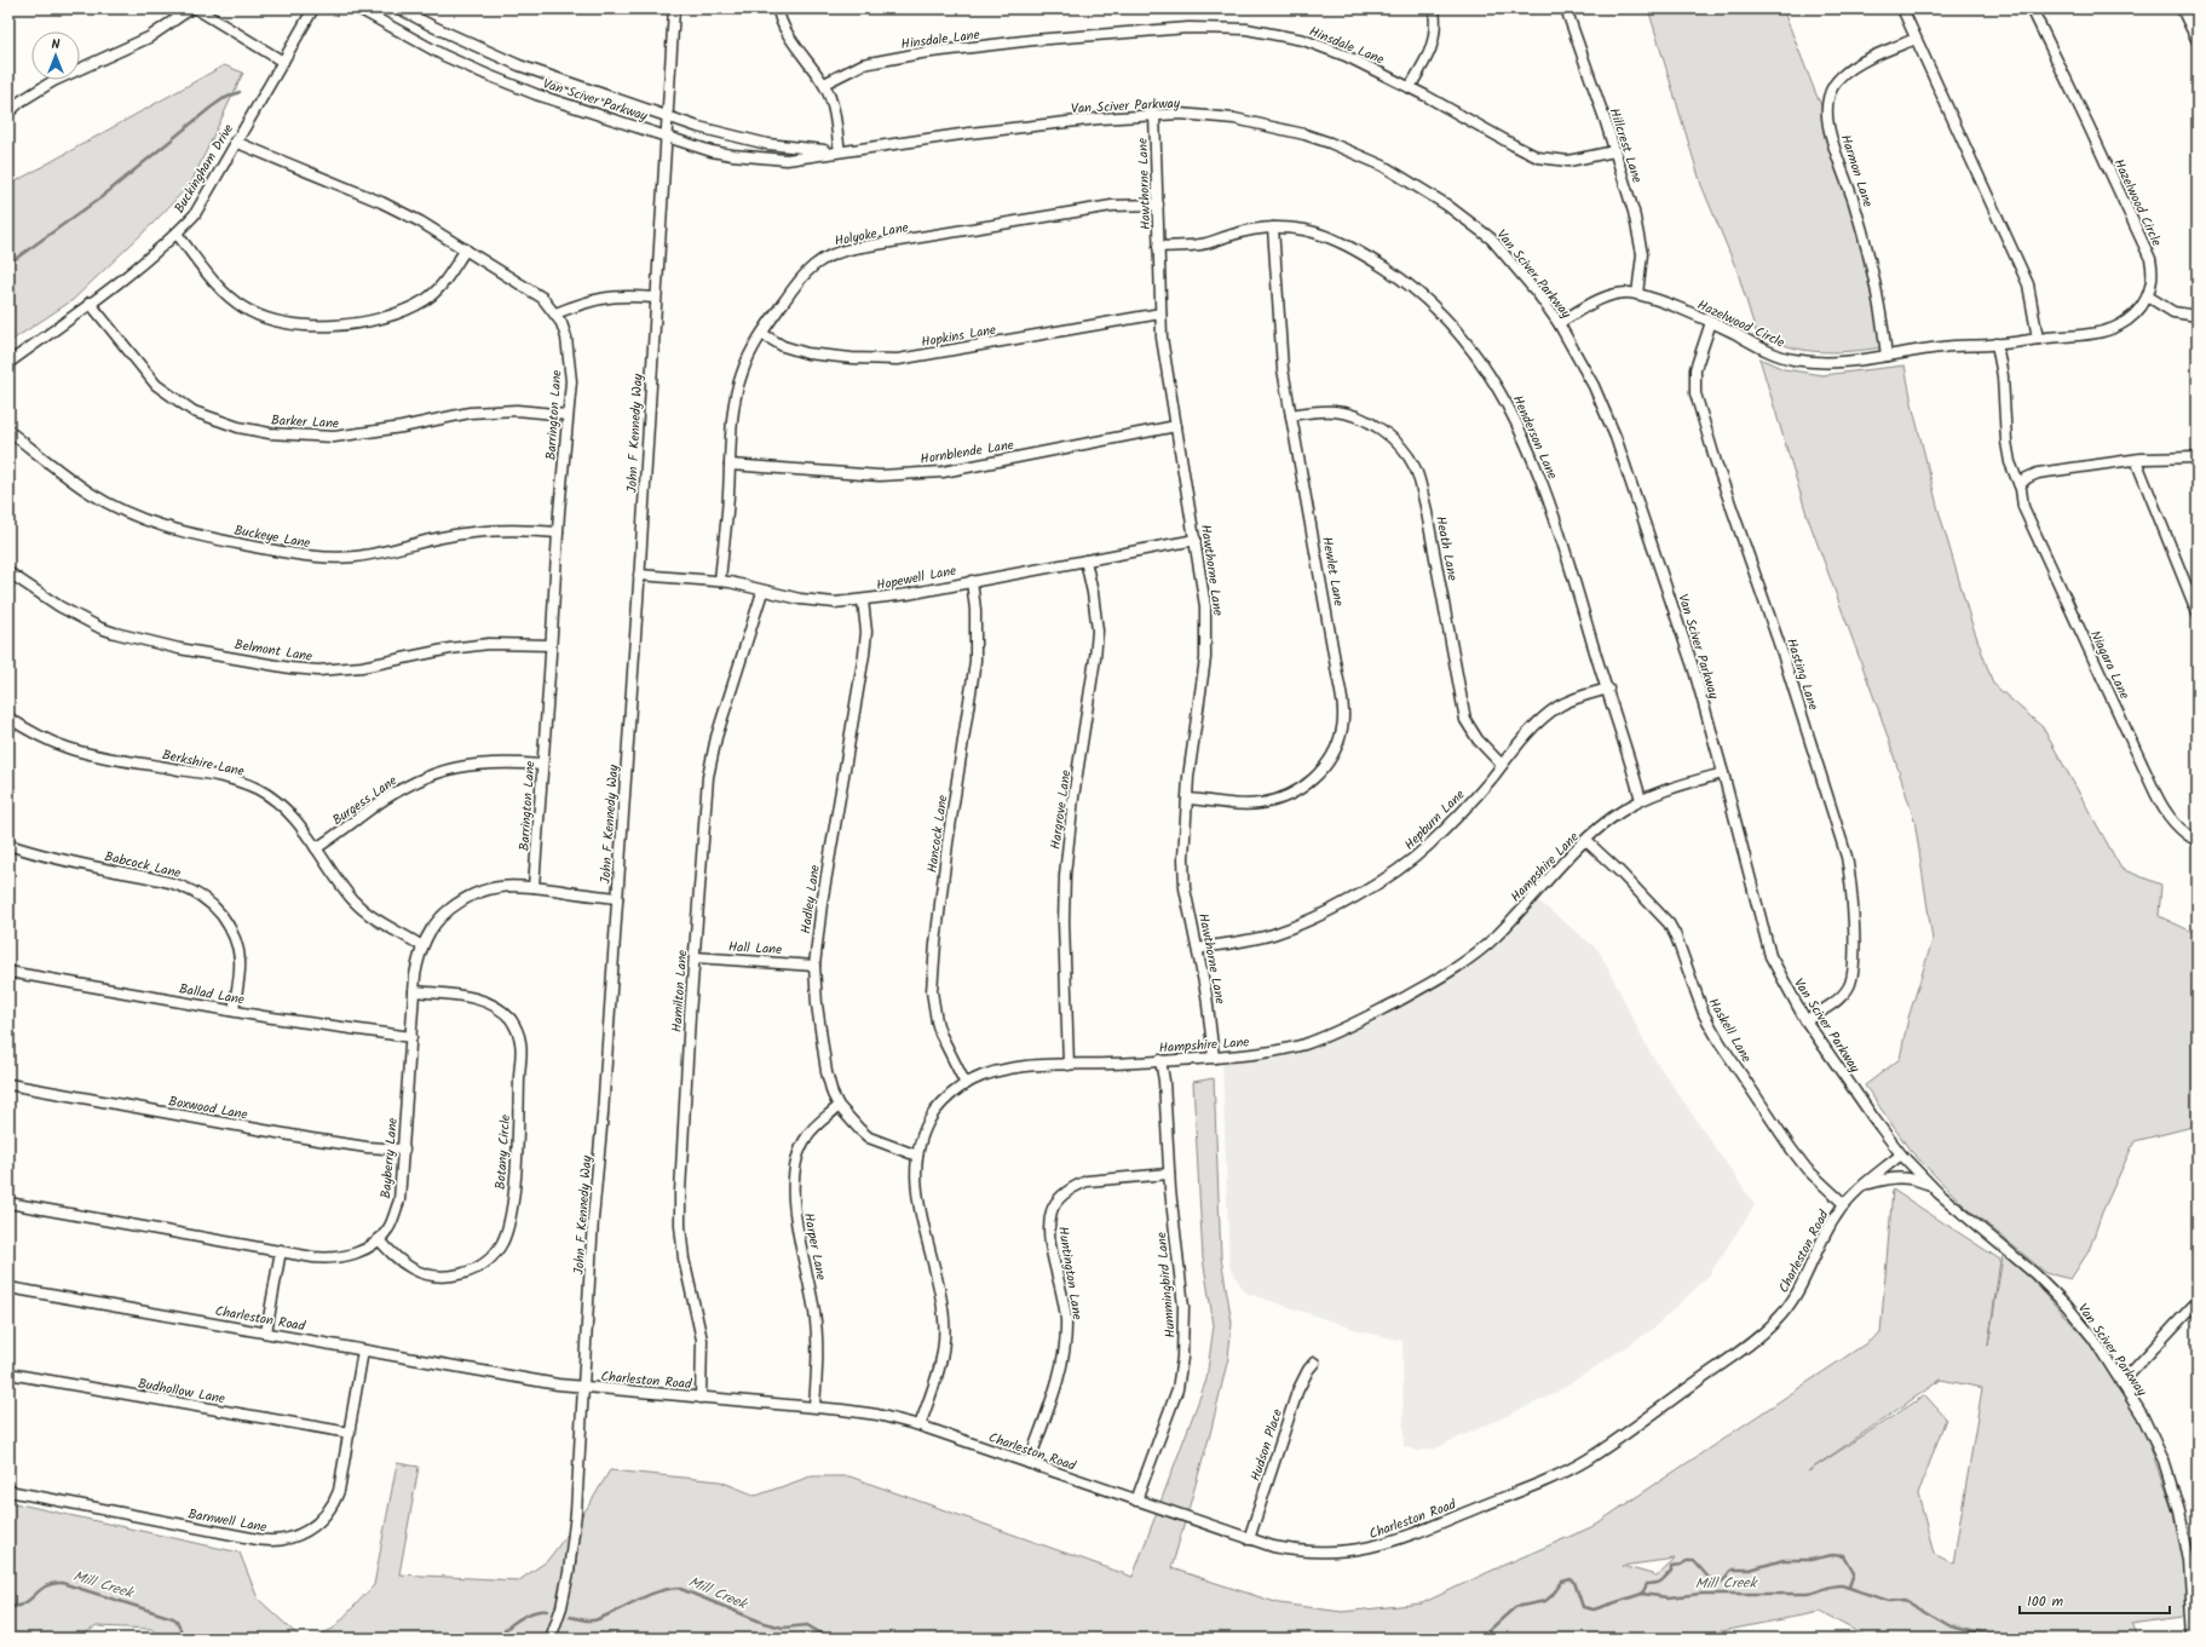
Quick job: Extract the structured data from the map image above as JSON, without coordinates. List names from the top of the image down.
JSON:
{
  "streets": {
    "street": [
      "Hinsdale Lane",
      "Van Sciver Parkway",
      "Hillcrest Lane",
      "Buckingham Drive",
      "Harmon Lane",
      "Hawthorne Lane",
      "Hazelwood Circle",
      "Holyoke Lane",
      "Hopkins Lane",
      "Barrington Lane",
      "Barker Lane",
      "John F Kennedy Way",
      "Henderson Lane",
      "Hornblende Lane",
      "Buckeye Lane",
      "Heath Lane",
      "Hewlet Lane",
      "Hopewell Lane",
      "Belmont Lane",
      "Niagara Lane",
      "Hasting Lane",
      "Berkshire Lane",
      "Burgess Lane",
      "Hargrove Lane",
      "Hepburn Lane",
      "Hancock Lane",
      "Babcock Lane",
      "Hampshire Lane",
      "Hadley Lane",
      "Hall Lane",
      "Hamilton Lane",
      "Ballad Lane",
      "Haskell Lane",
      "Boxwood Lane",
      "Botany Circle",
      "Bayberry Lane",
      "Harper Lane",
      "Charleston Road",
      "Huntington Lane",
      "Hummingbird Lane",
      "Budhollow Lane",
      "Hudson Place",
      "Barnwell Lane"
    ]
  },
  "crossings": [
    ["Hinsdale Lane", "Hillcrest Lane"],
    ["Van Sciver Parkway", "Hawthorne Lane"],
    ["Van Sciver Parkway", "Hazelwood Circle"],
    ["Van Sciver Parkway", "John F Kennedy Way"],
    ["Van Sciver Parkway", "Hasting Lane"],
    ["Van Sciver Parkway", "Hampshire Lane"],
    ["Van Sciver Parkway", "Charleston Road"],
    ["Hillcrest Lane", "Hazelwood Circle"],
    ["Buckingham Drive", "Barrington Lane"],
    ["Buckingham Drive", "Barker Lane"],
    ["Harmon Lane", "Hazelwood Circle"],
    ["Hawthorne Lane", "Holyoke Lane"],
    ["Hawthorne Lane", "Hopkins Lane"],
    ["Hawthorne Lane", "Henderson Lane"],
    ["Hawthorne Lane", "Hornblende Lane"],
    ["Hawthorne Lane", "Hewlet Lane"],
    ["Hawthorne Lane", "Hopewell Lane"],
    ["Hawthorne Lane", "Hepburn Lane"],
    ["Hawthorne Lane", "Hampshire Lane"],
    ["Hazelwood Circle", "Niagara Lane"],
    ["Hazelwood Circle", "Hasting Lane"],
    ["Holyoke Lane", "Hopkins Lane"],
    ["Holyoke Lane", "Hornblende Lane"],
    ["Holyoke Lane", "Hopewell Lane"],
    ["Barrington Lane", "Barker Lane"],
    ["Barrington Lane", "Buckeye Lane"],
    ["Barrington Lane", "Belmont Lane"],
    ["Barrington Lane", "Burgess Lane"],
    ["Barrington Lane", "Bayberry Lane"],
    ["John F Kennedy Way", "Hopewell Lane"],
    ["John F Kennedy Way", "Bayberry Lane"],
    ["John F Kennedy Way", "Charleston Road"],
    ["Henderson Lane", "Hewlet Lane"],
    ["Henderson Lane", "Hepburn Lane"],
    ["Henderson Lane", "Hampshire Lane"],
    ["Heath Lane", "Hewlet Lane"],
    ["Heath Lane", "Hepburn Lane"],
    ["Hopewell Lane", "Hargrove Lane"],
    ["Hopewell Lane", "Hancock Lane"],
    ["Hopewell Lane", "Hadley Lane"],
    ["Hopewell Lane", "Hamilton Lane"],
    ["Berkshire Lane", "Burgess Lane"],
    ["Berkshire Lane", "Bayberry Lane"],
    ["Hargrove Lane", "Hampshire Lane"],
    ["Hancock Lane", "Hampshire Lane"],
    ["Babcock Lane", "Ballad Lane"],
    ["Hampshire Lane", "Hadley Lane"],
    ["Hampshire Lane", "Haskell Lane"],
    ["Hampshire Lane", "Charleston Road"],
    ["Hampshire Lane", "Hummingbird Lane"],
    ["Hadley Lane", "Hall Lane"],
    ["Hadley Lane", "Harper Lane"],
    ["Hall Lane", "Hamilton Lane"],
    ["Hamilton Lane", "Charleston Road"],
    ["Ballad Lane", "Bayberry Lane"],
    ["Haskell Lane", "Charleston Road"],
    ["Boxwood Lane", "Bayberry Lane"],
    ["Botany Circle", "Bayberry Lane"],
    ["Harper Lane", "Charleston Road"],
    ["Charleston Road", "Huntington Lane"],
    ["Charleston Road", "Hummingbird Lane"],
    ["Charleston Road", "Hudson Place"],
    ["Charleston Road", "Barnwell Lane"],
    ["Huntington Lane", "Hummingbird Lane"],
    ["Budhollow Lane", "Barnwell Lane"]
  ],
  "water": ["Mill Creek"],
  "scale_bar": "100 m",
  "north": "top"
}
